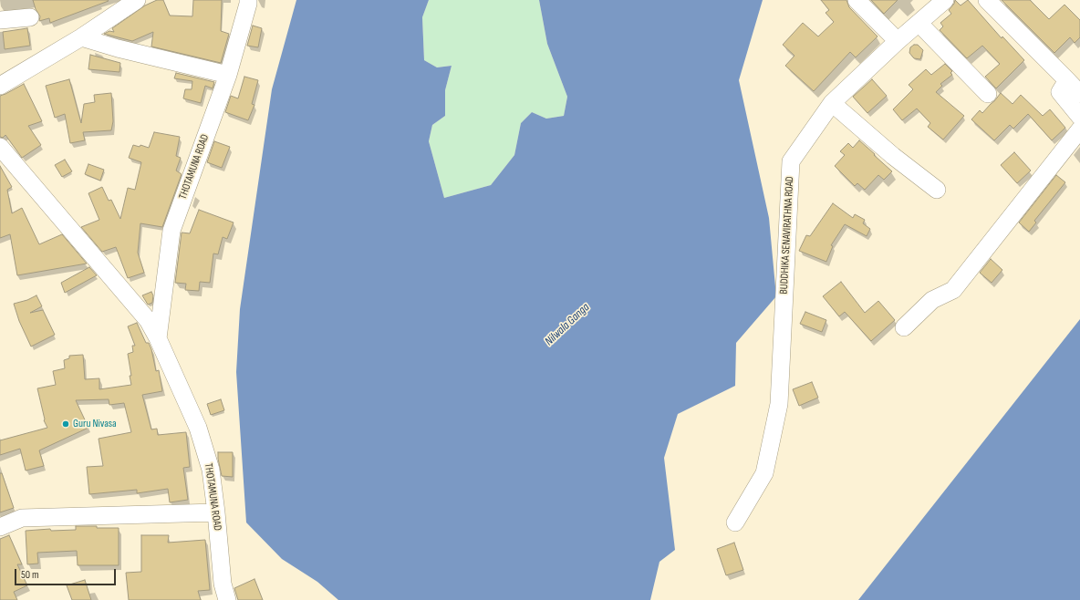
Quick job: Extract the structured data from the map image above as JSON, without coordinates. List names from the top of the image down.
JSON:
{
  "streets": {
    "street": ["THOTAMUNA ROAD", "BUDDHIKA SENAVIRATHNA ROAD"]
  },
  "water": ["Nilwala Ganga"],
  "places": ["Guru Nivasa"],
  "scale_bar": "50 m"
}
